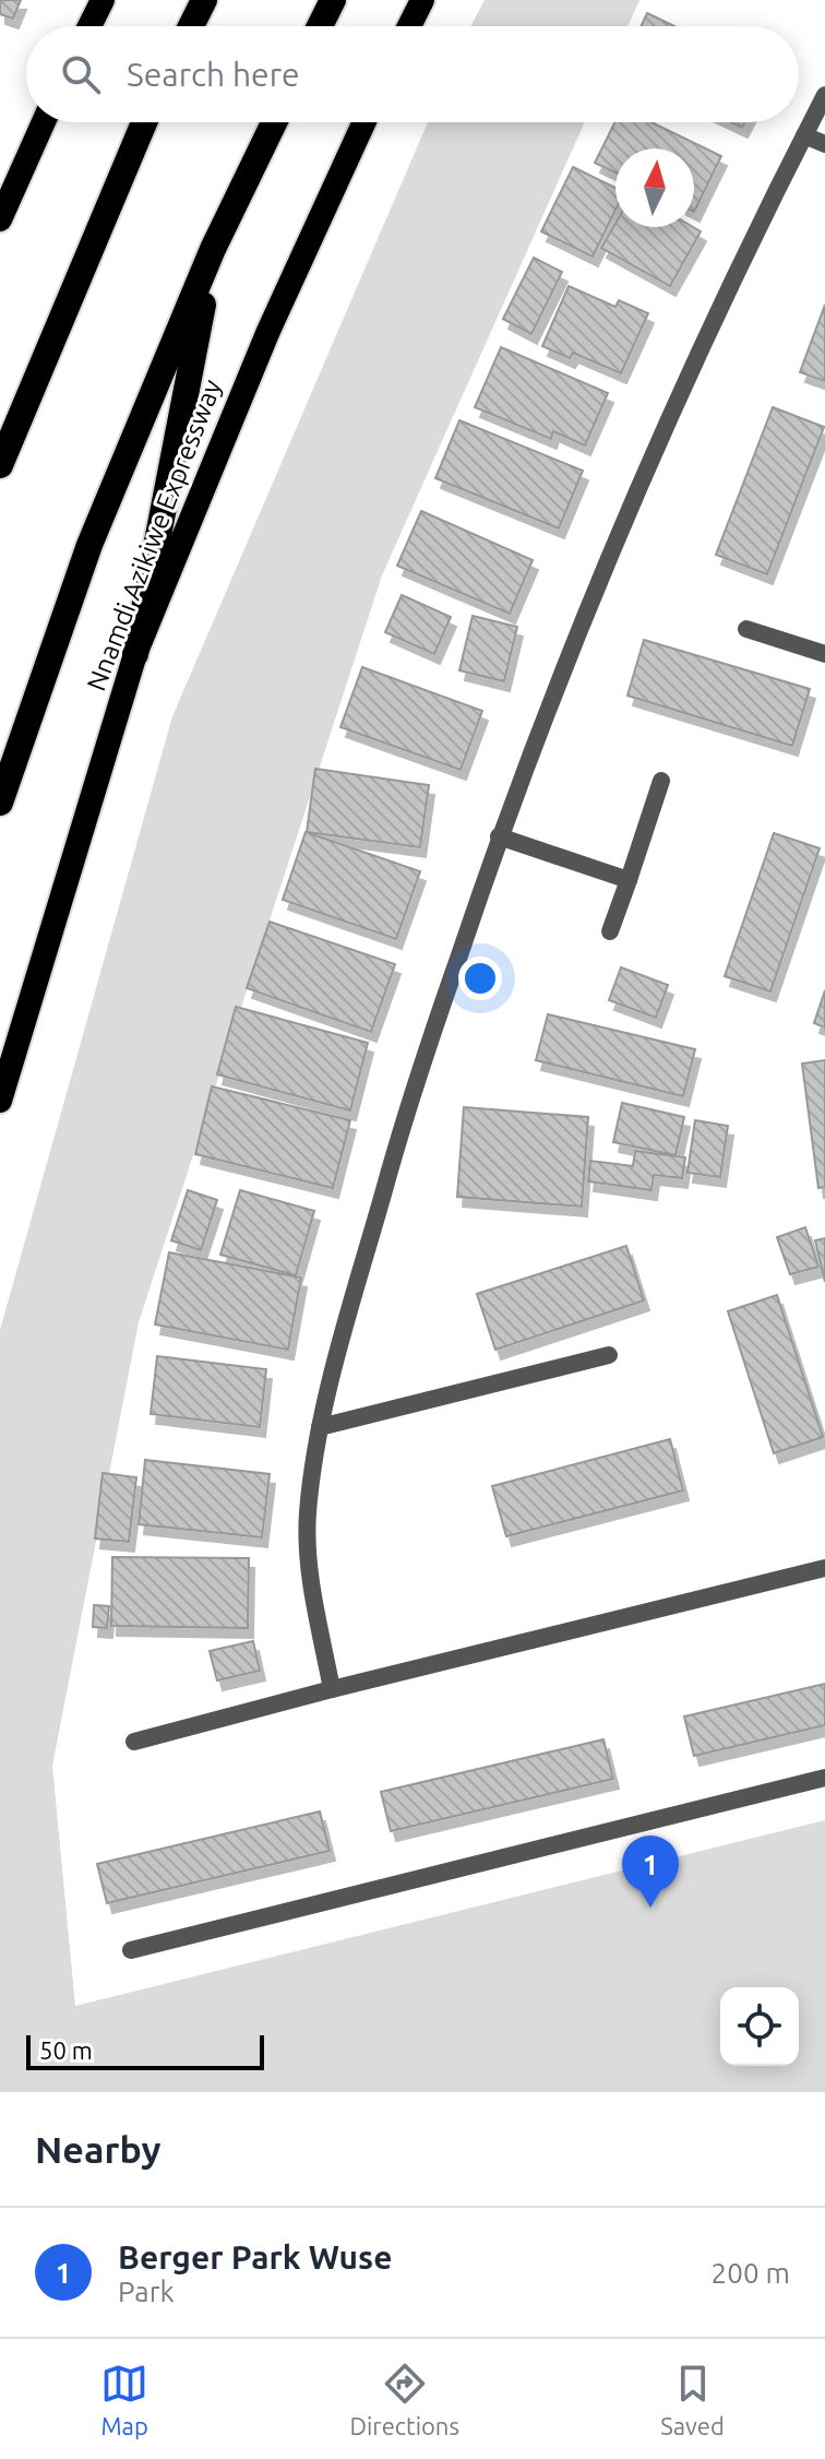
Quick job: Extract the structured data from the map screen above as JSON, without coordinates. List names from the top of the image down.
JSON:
{
  "streets": {
    "highway": ["Nnamdi Azikiwe Expressway"]
  },
  "scale_bar": "50 m",
  "north": "top",
  "page": {
    "search": "Search here",
    "pins": "1",
    "scale": "50 m",
    "heading": "Nearby",
    "list": [
      {
        "mark": "1",
        "name": "Berger Park Wuse",
        "note": "Park",
        "value": "200 m"
      }
    ],
    "nav": ["Map", "Directions", "Saved"]
  }
}
